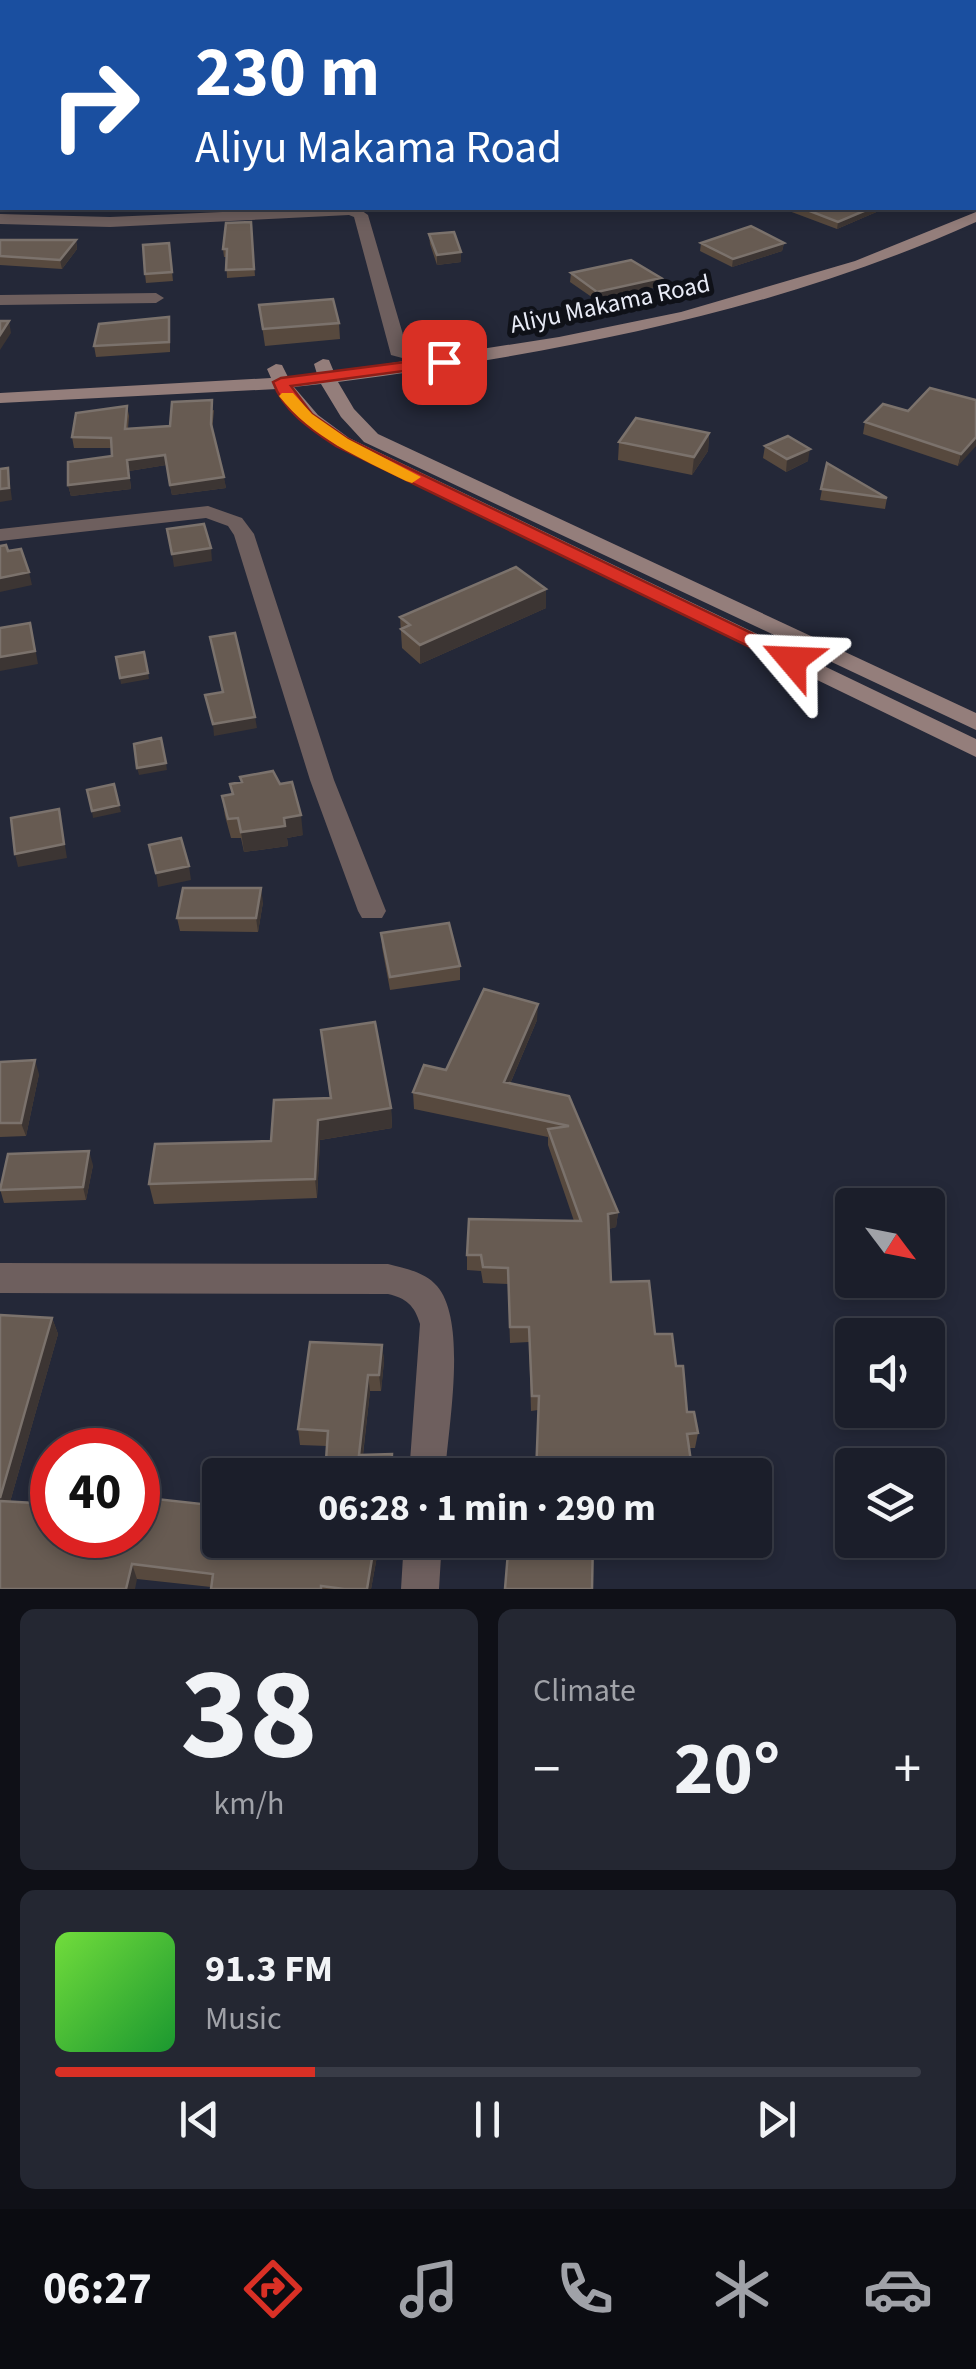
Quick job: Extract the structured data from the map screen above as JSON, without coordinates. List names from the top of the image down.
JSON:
{
  "streets": {
    "street": ["Aliyu Makama Road"]
  },
  "north": "bottom right",
  "page": {
    "turn": ["230 m", "Aliyu Makama Road"],
    "limit": "40",
    "trip": "06:28 · 1 min · 290 m",
    "tile": [
      ["38", "km/h"],
      "Climate"
    ],
    "heat": ["−", "20°", "+"],
    "song": ["91.3 FM", "Music"],
    "tabs": "06:27"
  }
}
